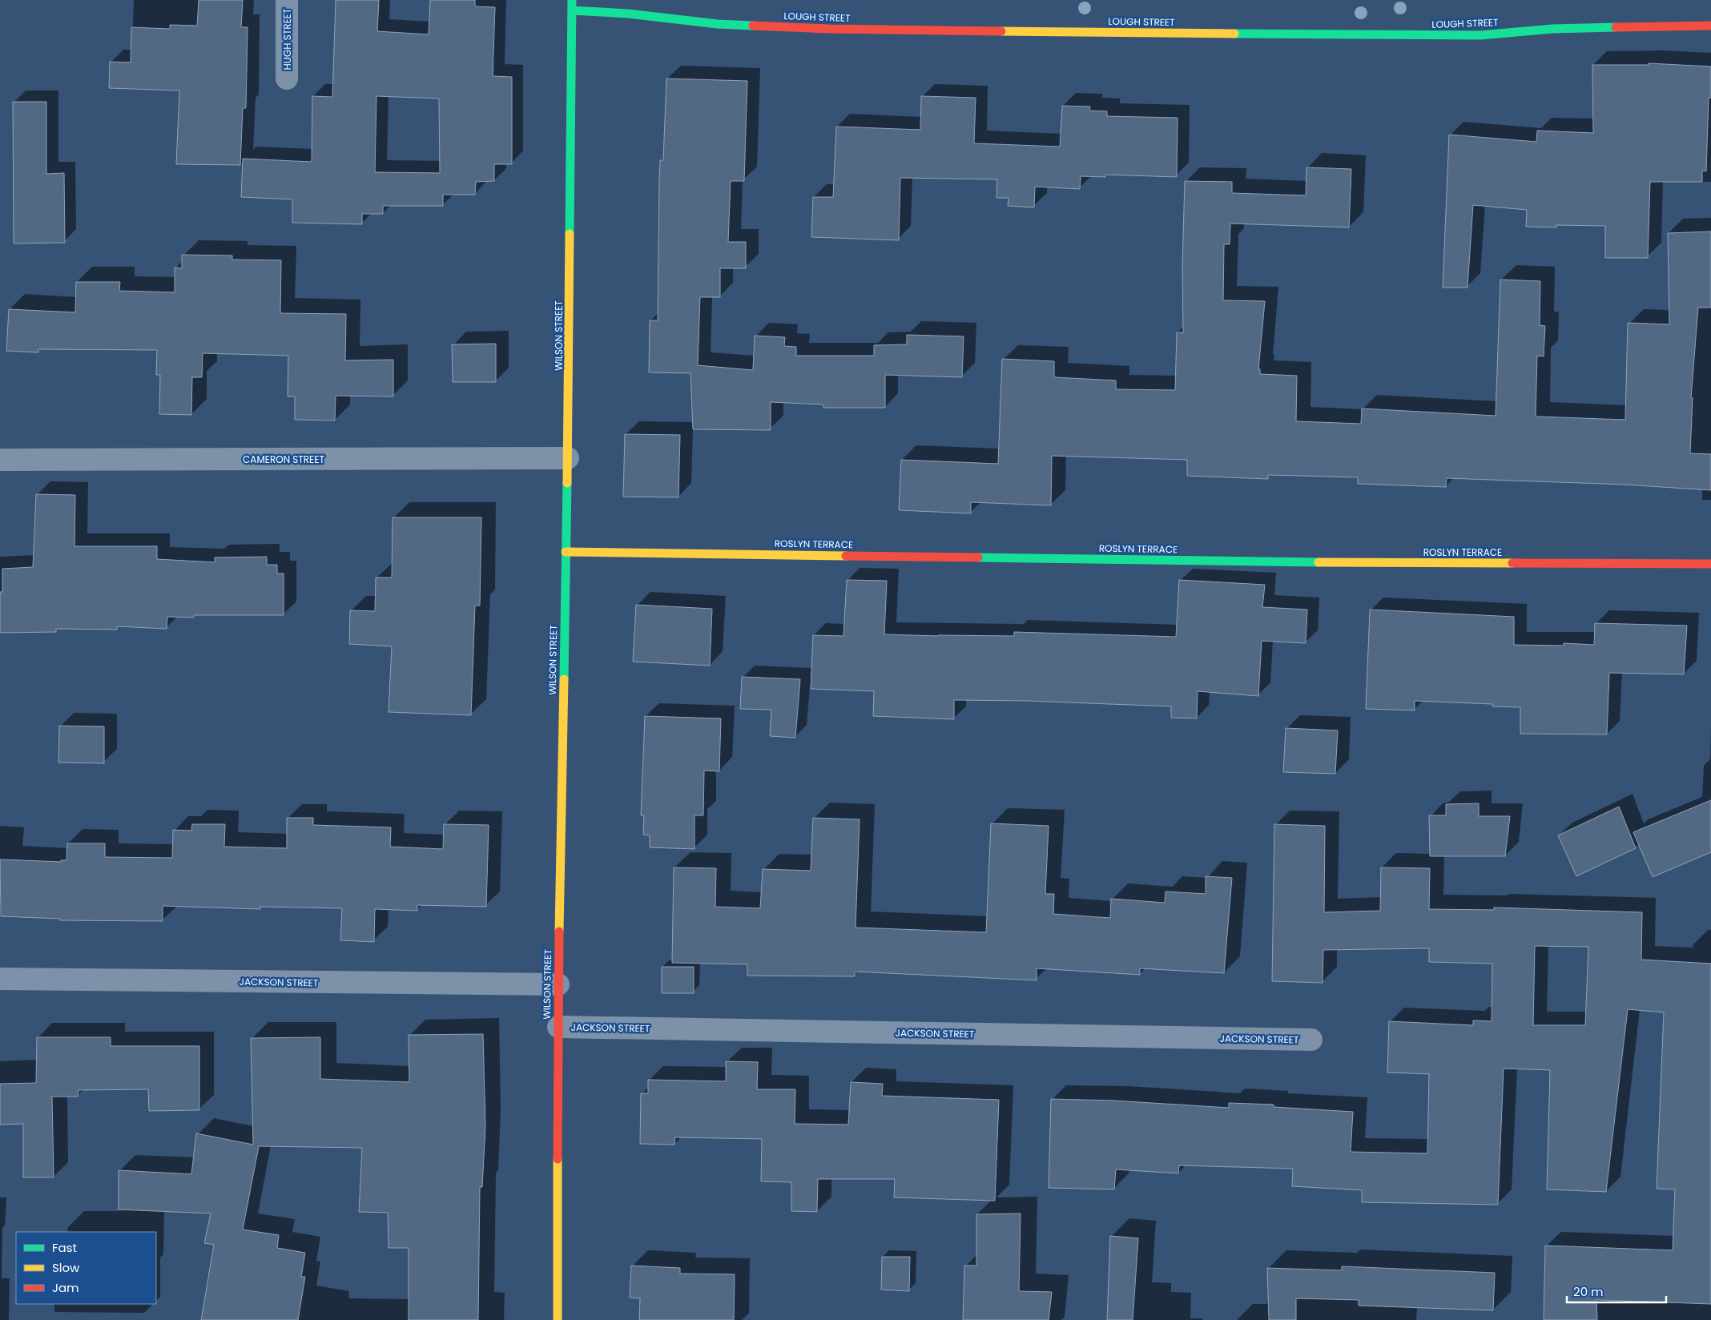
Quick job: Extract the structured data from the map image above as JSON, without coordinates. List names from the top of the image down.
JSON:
{
  "streets": {
    "street": [
      "LOUGH STREET",
      "HUGH STREET",
      "WILSON STREET",
      "CAMERON STREET",
      "ROSLYN TERRACE",
      "JACKSON STREET"
    ]
  },
  "crossings": [
    ["LOUGH STREET", "WILSON STREET"],
    ["WILSON STREET", "CAMERON STREET"],
    ["WILSON STREET", "ROSLYN TERRACE"],
    ["WILSON STREET", "JACKSON STREET"]
  ],
  "legend": ["Fast", "Slow", "Jam"],
  "scale_bar": "20 m"
}
